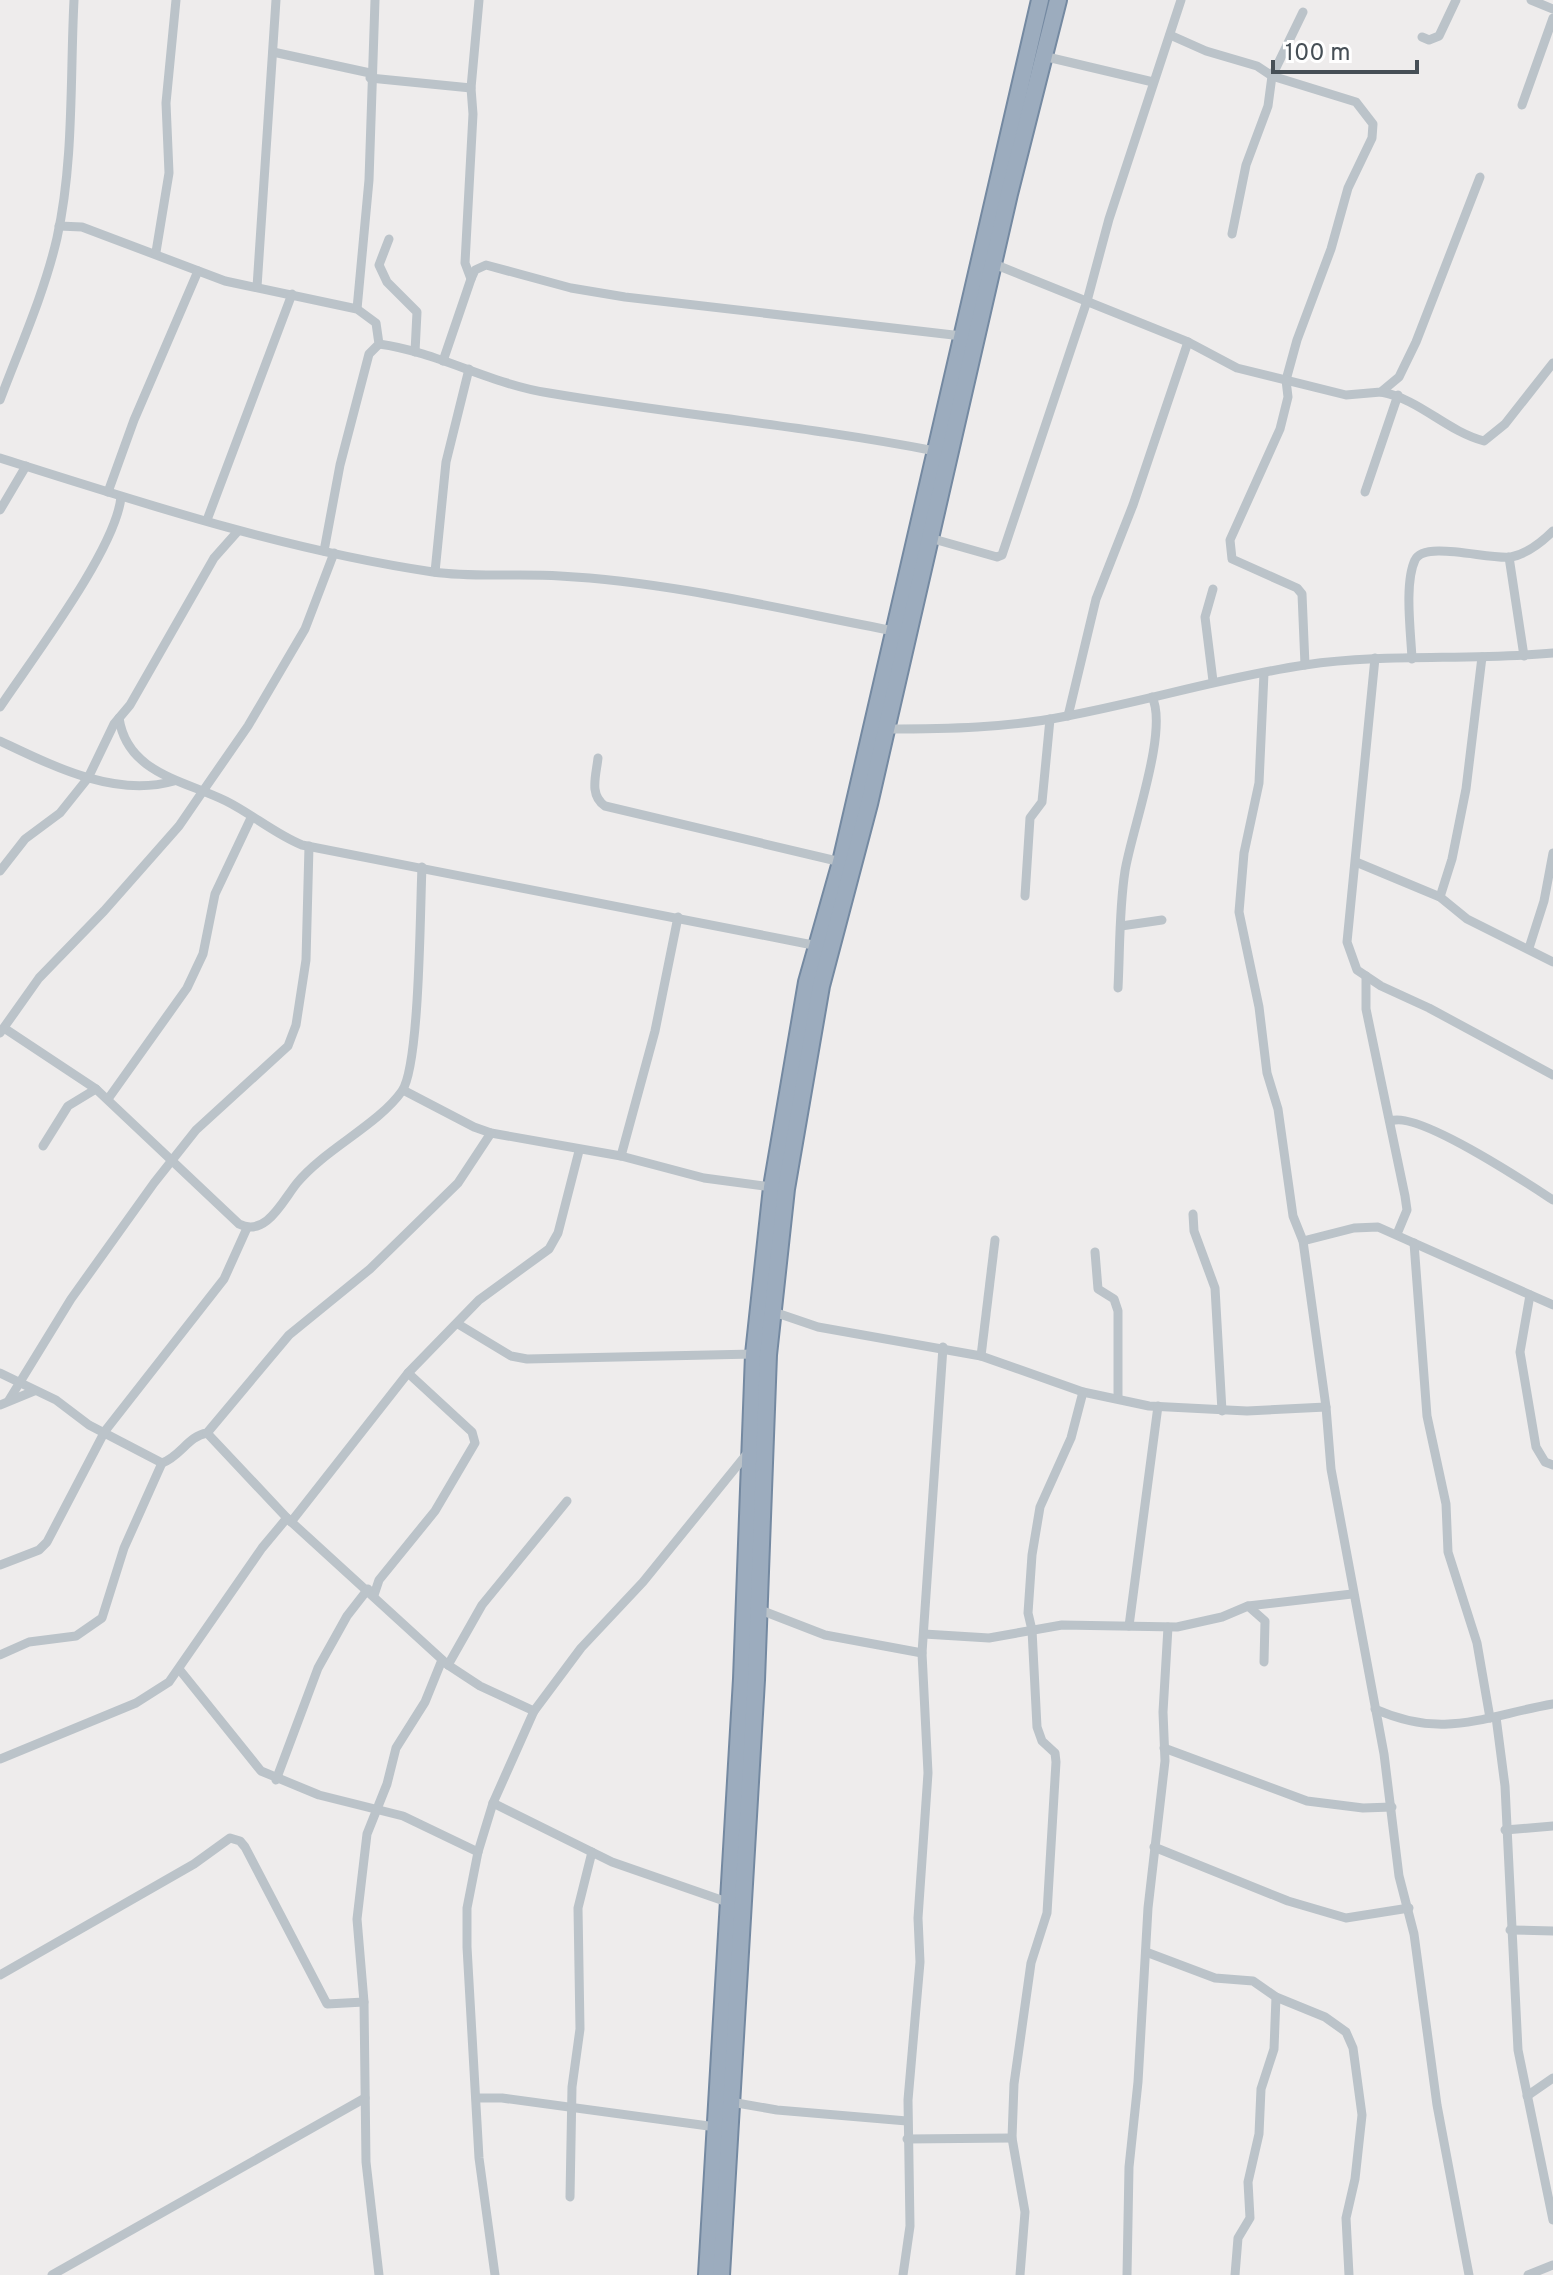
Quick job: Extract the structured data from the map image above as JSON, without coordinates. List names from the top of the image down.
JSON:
{
  "scale_bar": "100 m"
}
